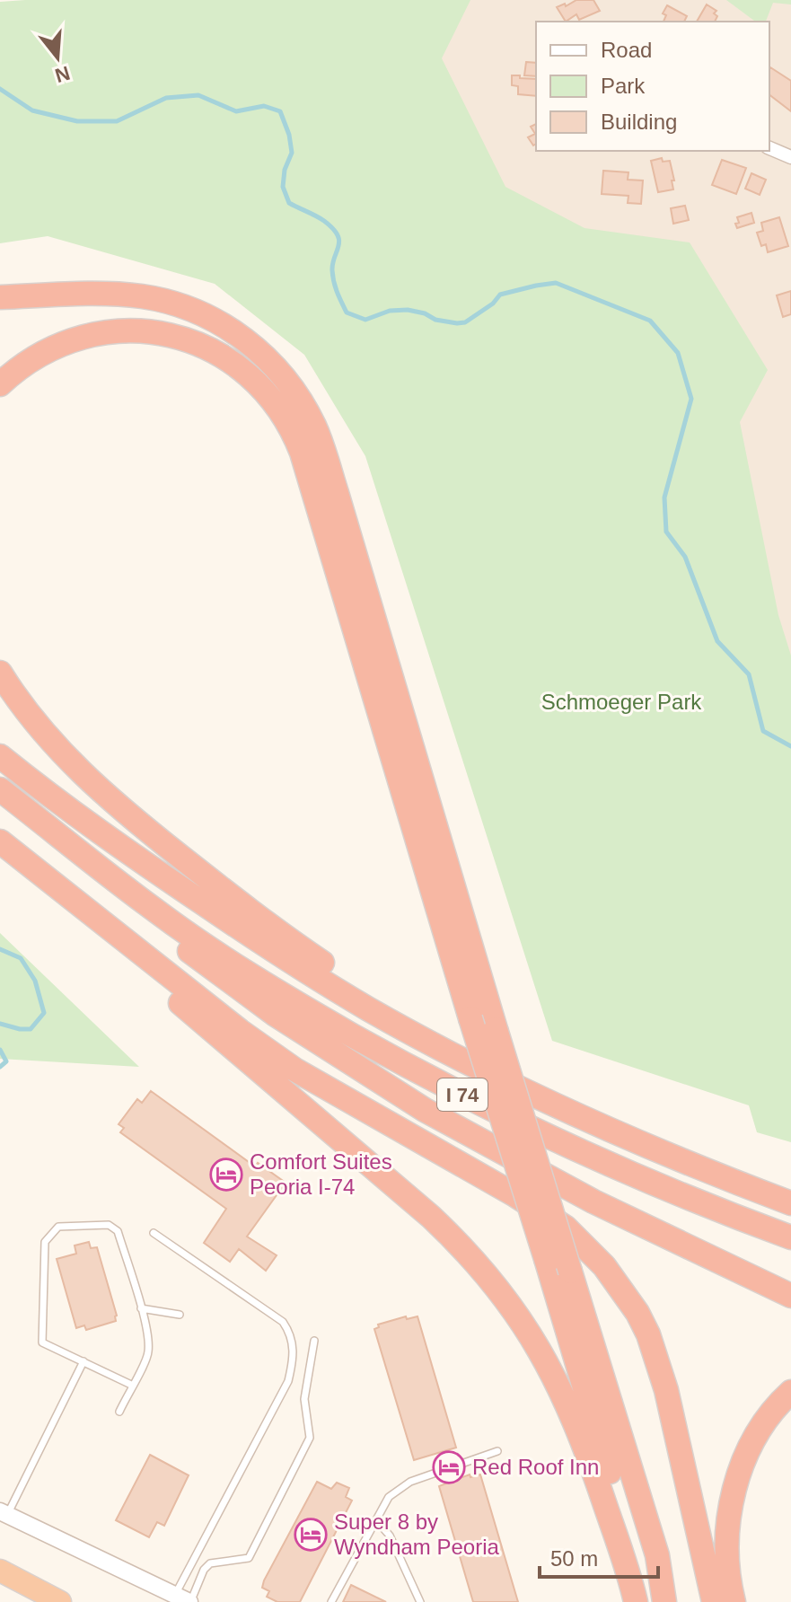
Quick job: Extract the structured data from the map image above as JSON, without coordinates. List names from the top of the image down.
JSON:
{
  "streets": {
    "highway": ["I 74"]
  },
  "parks": ["Schmoeger Park"],
  "places": {
    "hotel": ["Comfort Suites Peoria I-74", "Red Roof Inn", "Super 8 by Wyndham Peoria"]
  },
  "legend": ["Road", "Park", "Building"],
  "scale_bar": "50 m",
  "north": "bottom"
}
